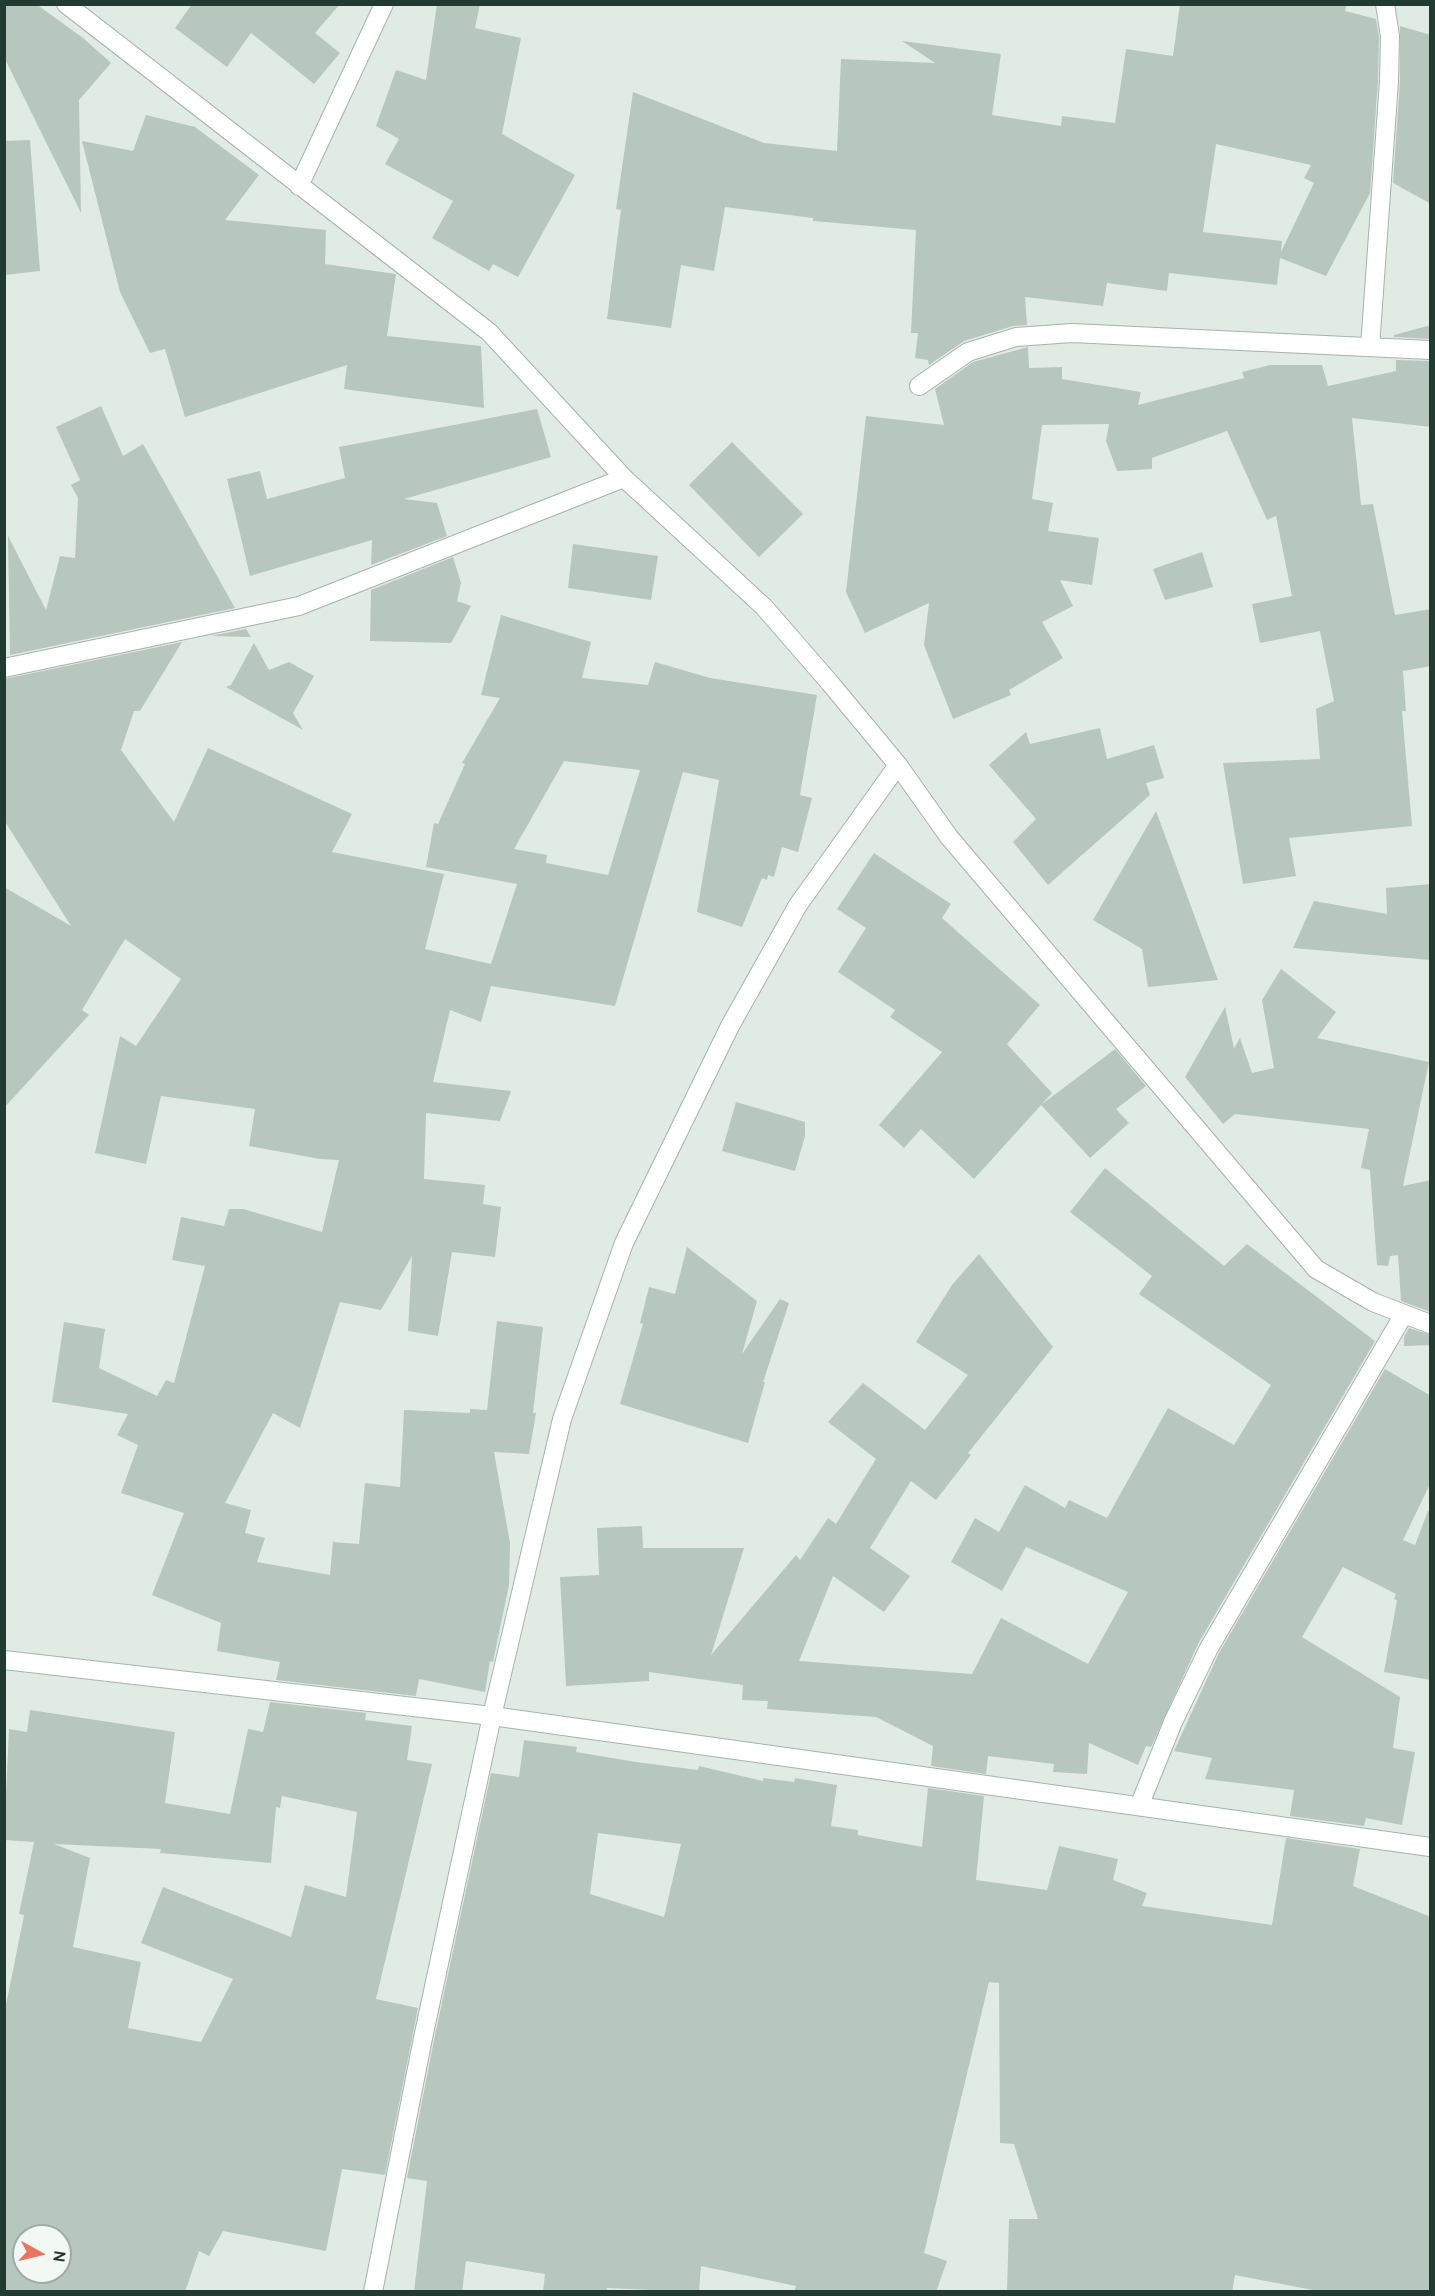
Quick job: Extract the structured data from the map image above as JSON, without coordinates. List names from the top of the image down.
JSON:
{
  "north": "right"
}
